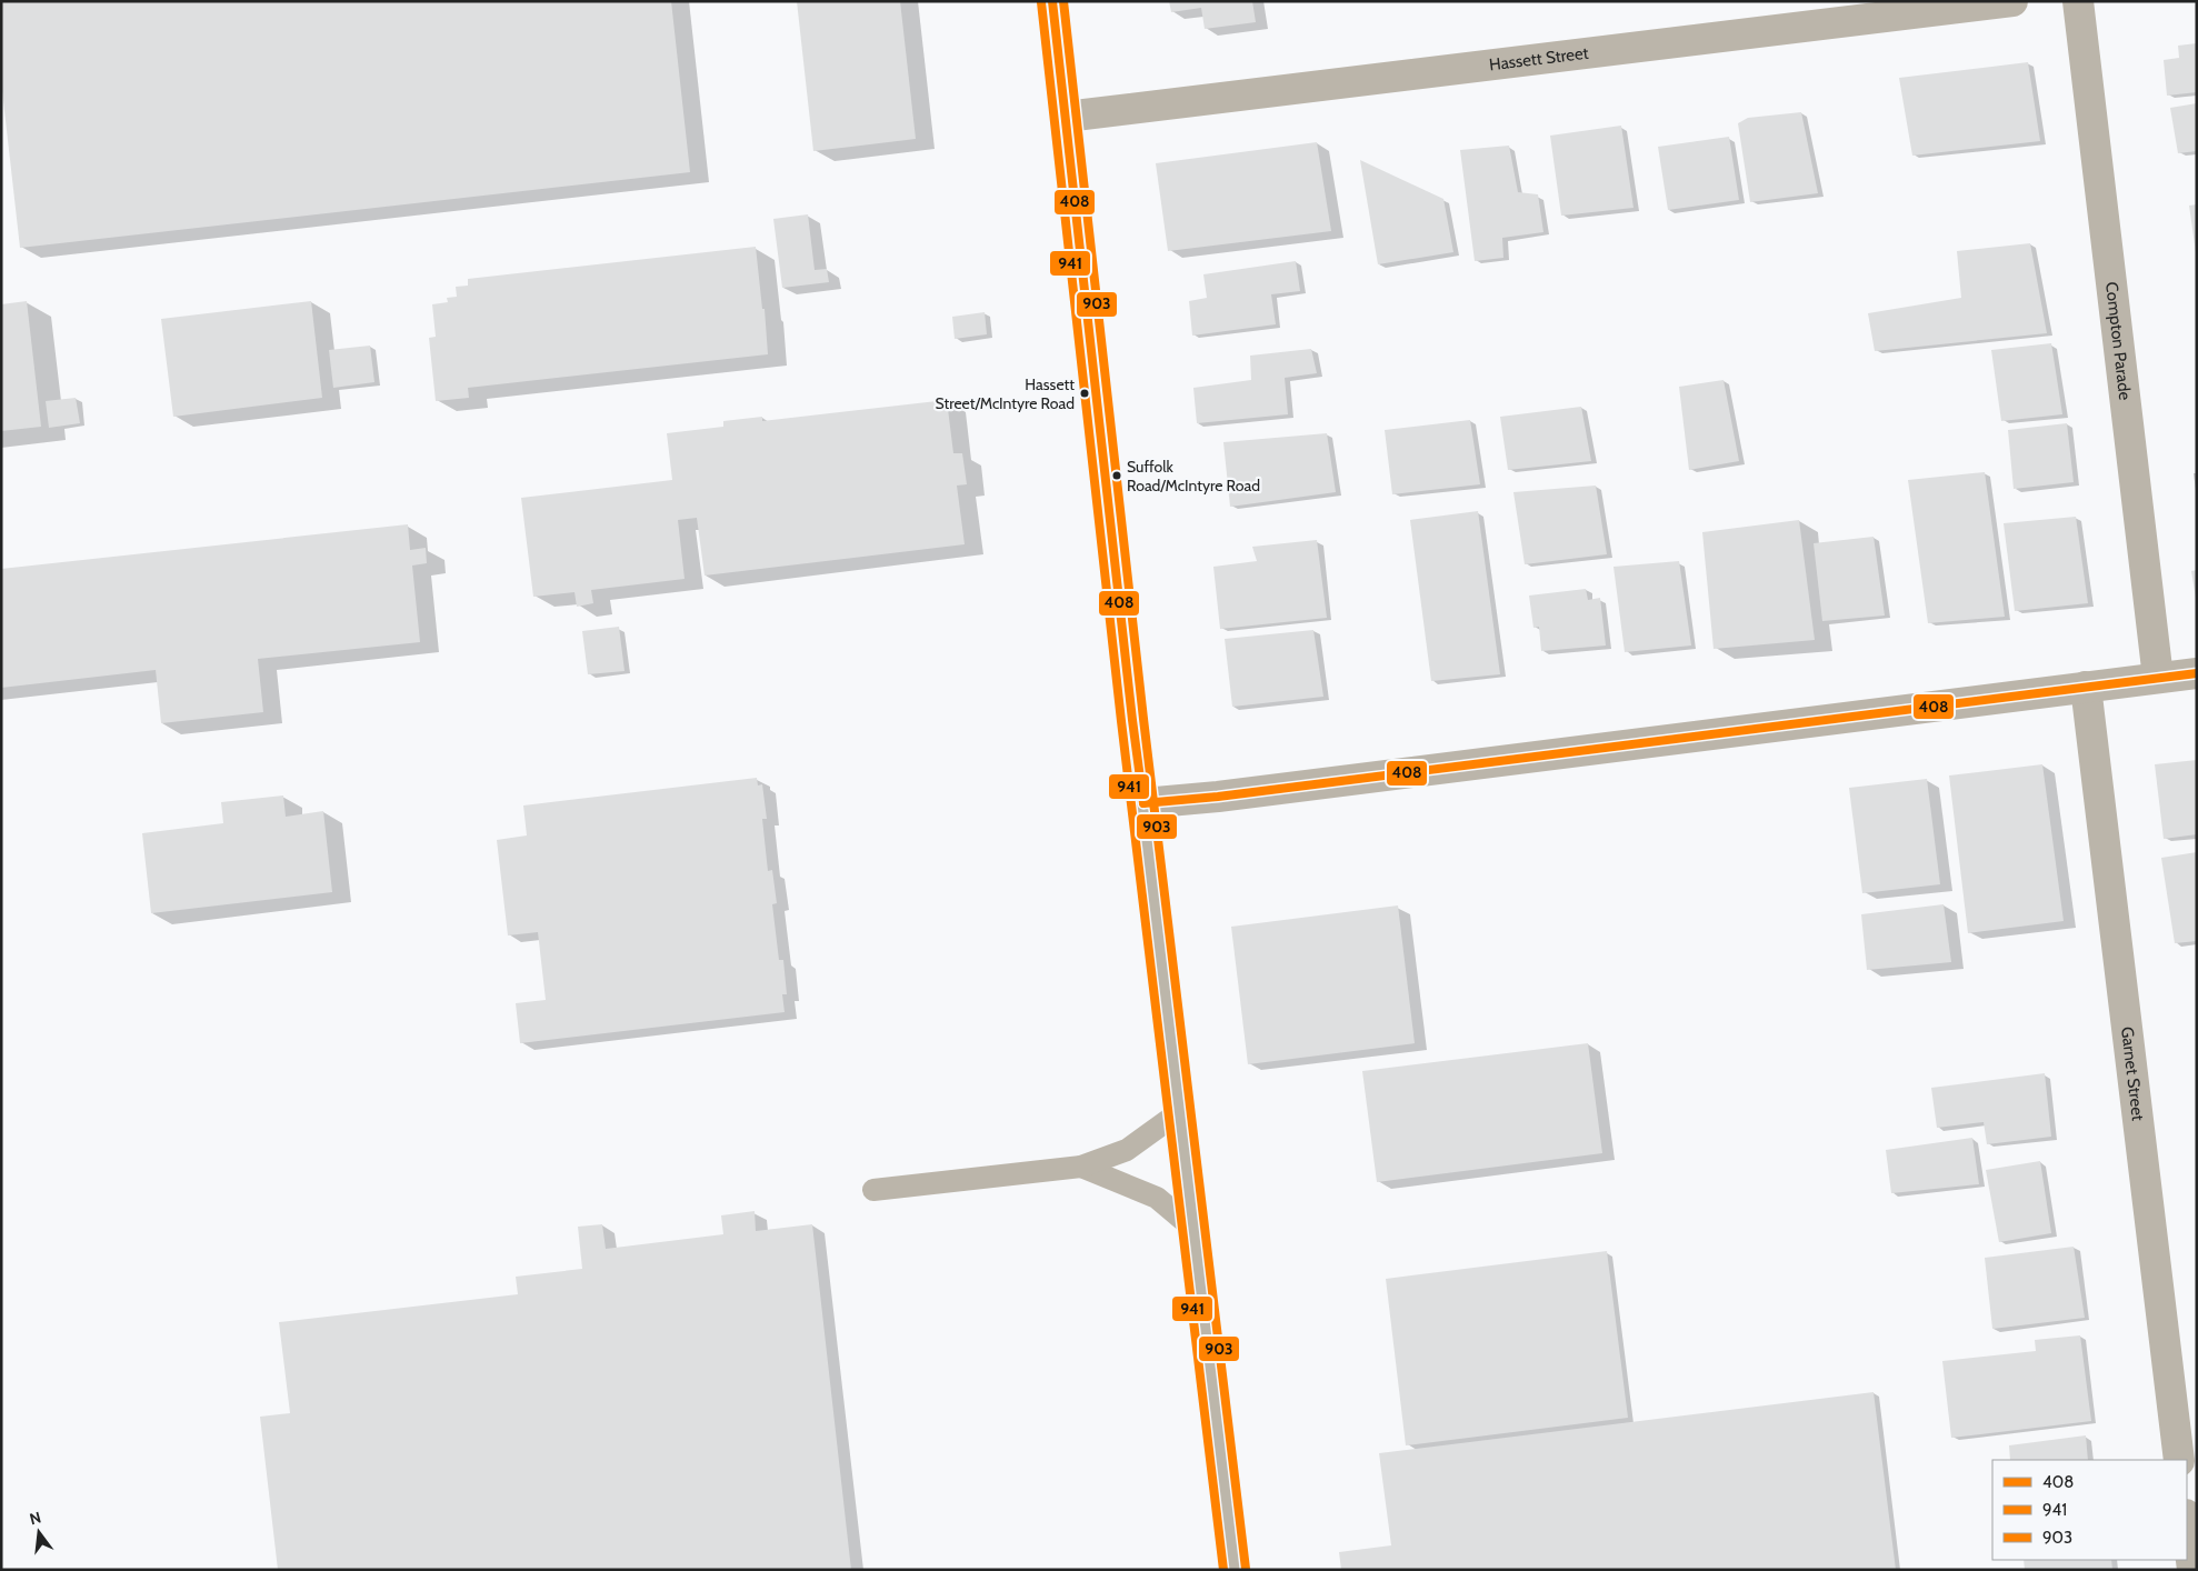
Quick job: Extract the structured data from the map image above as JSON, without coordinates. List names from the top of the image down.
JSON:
{
  "streets": {
    "street": ["Hassett Street", "Compton Parade", "Garnet Street"]
  },
  "places": ["Hassett Street/McIntyre Road", "Suffolk Road/McIntyre Road"],
  "lines": ["transit line 408", "transit line 903", "transit line 941"],
  "legend": ["408", "941", "903"],
  "north": "top"
}
